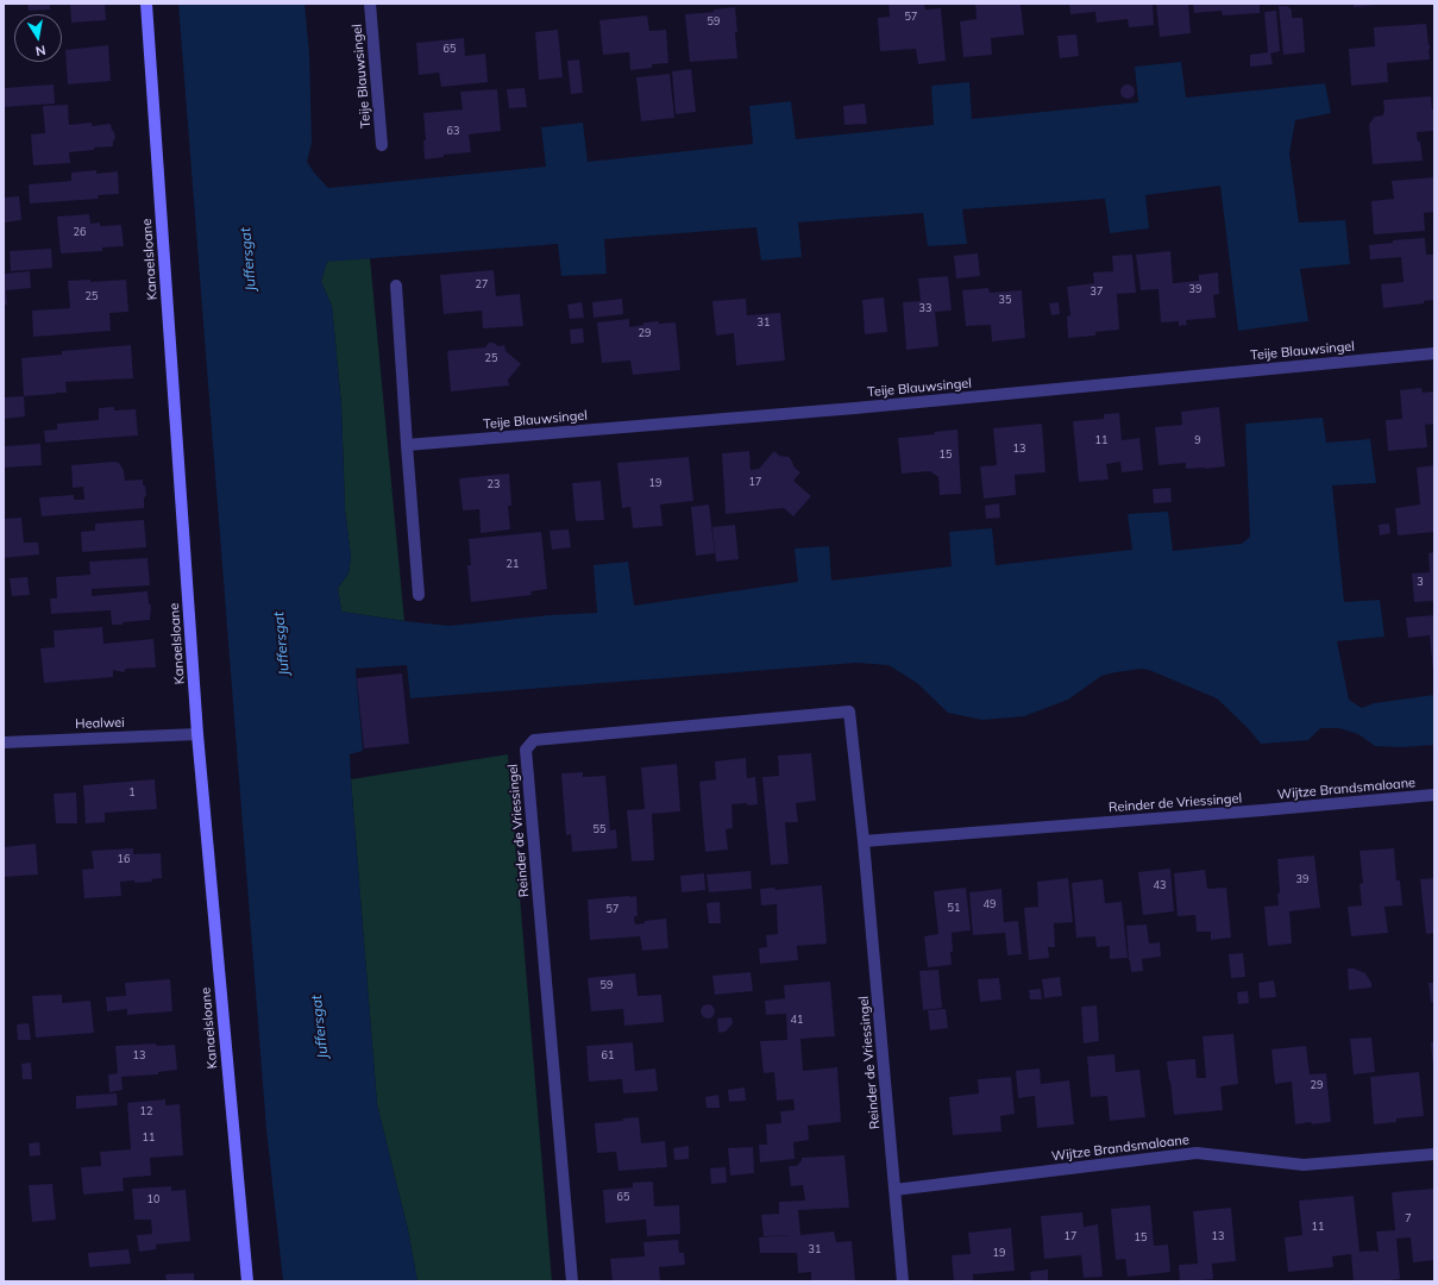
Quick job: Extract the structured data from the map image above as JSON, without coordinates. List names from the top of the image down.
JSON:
{
  "streets": {
    "street": [
      "Teije Blauwsingel",
      "Kanaelsloane",
      "Healwei",
      "Wijtze Brandsmaloane",
      "Reinder de Vriessingel"
    ]
  },
  "crossings": [
    ["Kanaelsloane", "Healwei"],
    ["Wijtze Brandsmaloane", "Reinder de Vriessingel"]
  ],
  "water": ["Juffersgat"],
  "house_numbers": [
    "57",
    "59",
    "65",
    "63",
    "26",
    "27",
    "39",
    "37",
    "25",
    "35",
    "33",
    "31",
    "29",
    "25",
    "11",
    "9",
    "13",
    "15",
    "17",
    "19",
    "23",
    "21",
    "3",
    "1",
    "55",
    "16",
    "39",
    "43",
    "49",
    "51",
    "57",
    "59",
    "41",
    "13",
    "61",
    "29",
    "12",
    "11",
    "65",
    "10",
    "7",
    "11",
    "17",
    "13",
    "15",
    "31",
    "19"
  ],
  "north": "bottom"
}
